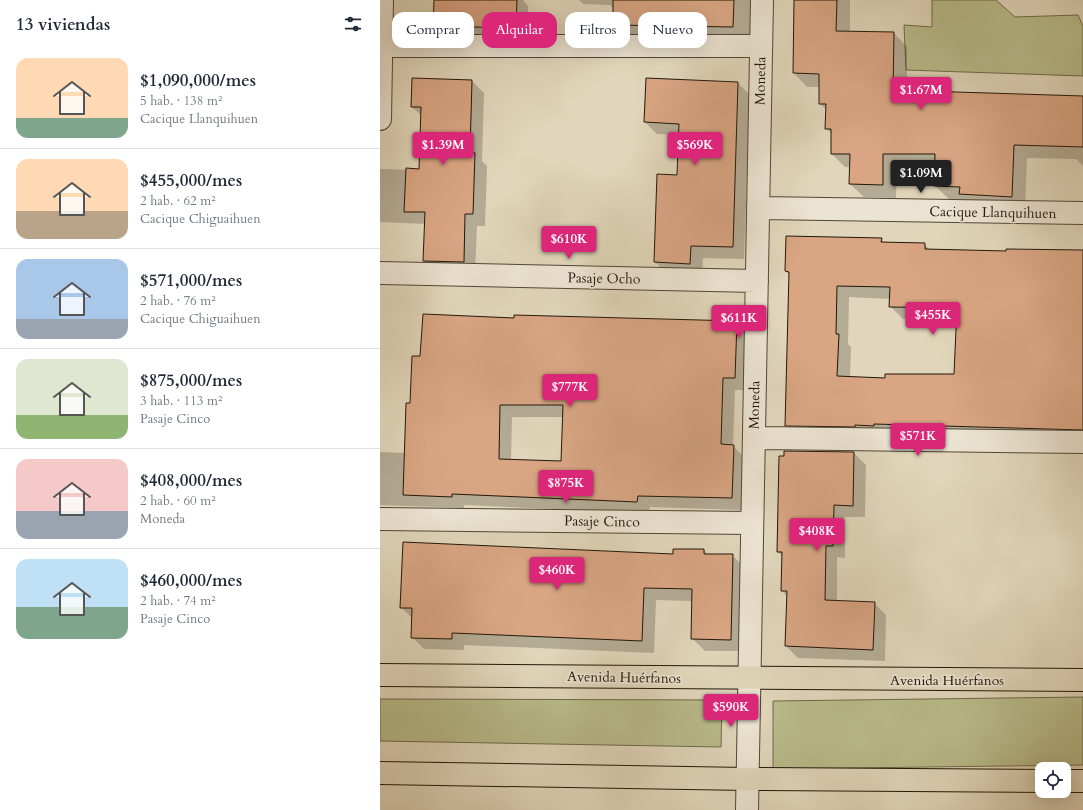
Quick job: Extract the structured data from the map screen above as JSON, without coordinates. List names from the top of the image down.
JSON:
{
  "streets": {
    "main road": ["Avenida Huérfanos"],
    "street": [
      "Moneda",
      "Cacique Llanquihuen",
      "Pasaje Ocho",
      "Pasaje Cinco"
    ]
  },
  "crossings": [
    ["Moneda", "Cacique Llanquihuen"],
    ["Moneda", "Pasaje Ocho"],
    ["Moneda", "Pasaje Cinco"],
    ["Moneda", "Avenida Huérfanos"]
  ],
  "page": {
    "heading": "13 viviendas",
    "chip": [
      "Comprar",
      "Alquilar",
      "Filtros",
      "Nuevo"
    ],
    "list": [
      {
        "name": "$1,090,000/mes",
        "note": "5 hab. · 138 m² · Cacique Llanquihuen"
      },
      {
        "name": "$455,000/mes",
        "note": "2 hab. · 62 m² · Cacique Chiguaihuen"
      },
      {
        "name": "$571,000/mes",
        "note": "2 hab. · 76 m² · Cacique Chiguaihuen"
      },
      {
        "name": "$875,000/mes",
        "note": "3 hab. · 113 m² · Pasaje Cinco"
      },
      {
        "name": "$408,000/mes",
        "note": "2 hab. · 60 m² · Moneda"
      },
      {
        "name": "$460,000/mes",
        "note": "2 hab. · 74 m² · Pasaje Cinco"
      }
    ],
    "price": [
      "$1.67M",
      "$1.39M",
      "$569K",
      "$1.09M",
      "$610K",
      "$455K",
      "$611K",
      "$777K",
      "$571K",
      "$875K",
      "$408K",
      "$460K",
      "$590K"
    ]
  }
}
